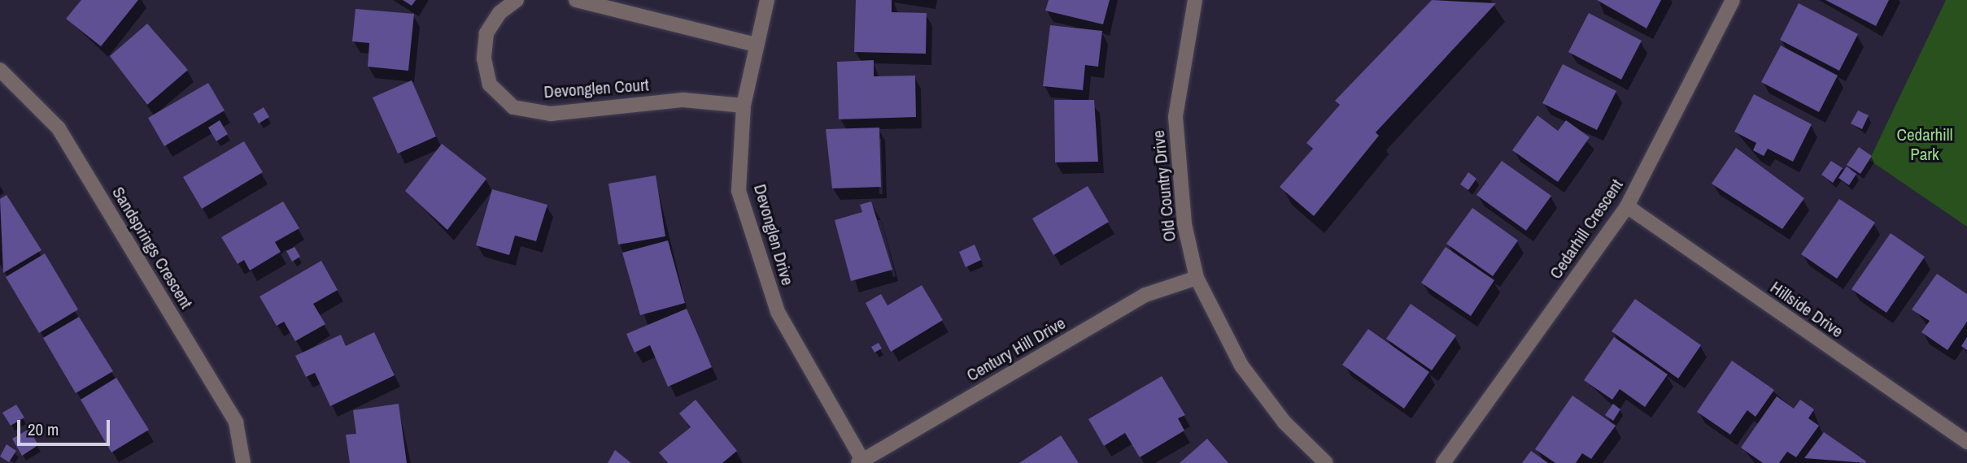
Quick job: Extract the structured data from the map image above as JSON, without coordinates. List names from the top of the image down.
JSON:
{
  "streets": {
    "street": [
      "Devonglen Court",
      "Old Country Drive",
      "Cedarhill Crescent",
      "Devonglen Drive",
      "Sandsprings Crescent",
      "Hillside Drive",
      "Century Hill Drive"
    ]
  },
  "crossings": [
    ["Devonglen Court", "Devonglen Drive"],
    ["Old Country Drive", "Century Hill Drive"],
    ["Cedarhill Crescent", "Hillside Drive"],
    ["Devonglen Drive", "Century Hill Drive"]
  ],
  "parks": ["Cedarhill Park"],
  "scale_bar": "20 m"
}
